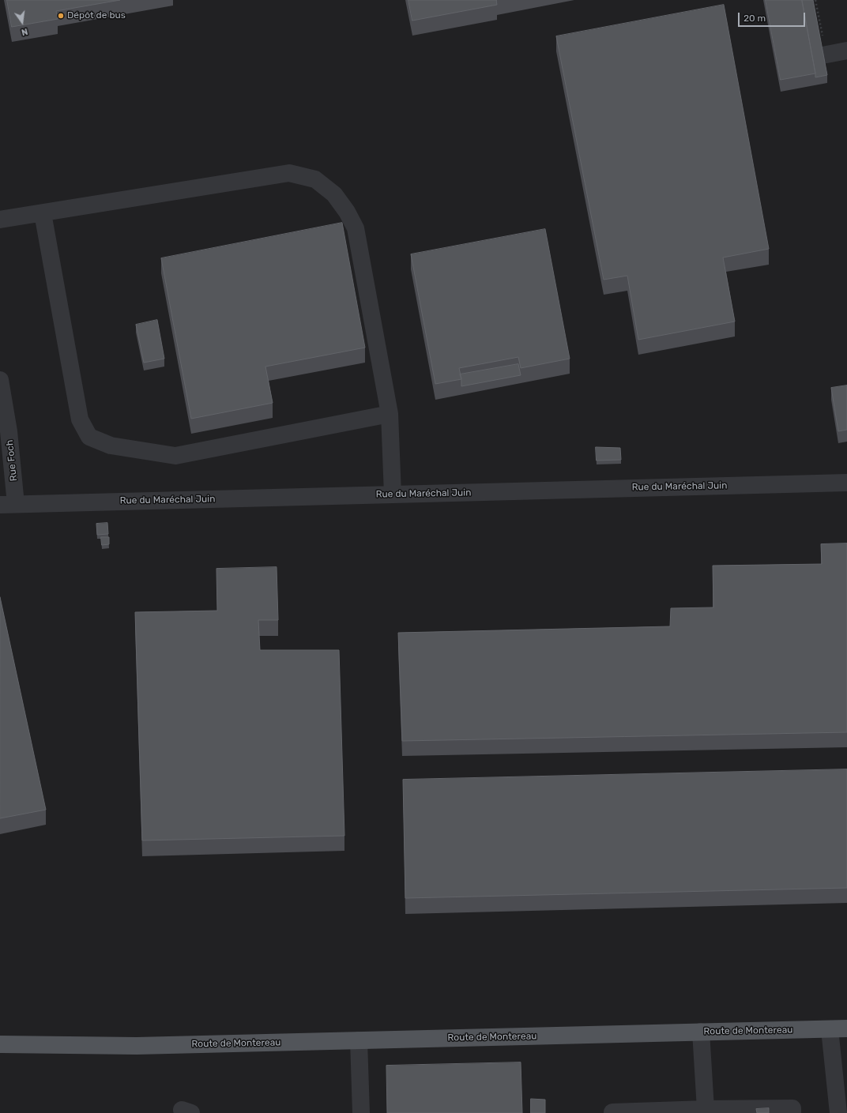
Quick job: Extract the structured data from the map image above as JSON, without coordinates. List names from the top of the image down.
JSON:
{
  "streets": {
    "main road": ["Route de Montereau"],
    "street": ["Rue Foch", "Rue du Maréchal Juin"]
  },
  "crossings": [
    ["Rue Foch", "Rue du Maréchal Juin"]
  ],
  "places": ["Dépôt de bus"],
  "scale_bar": "20 m",
  "north": "bottom"
}
